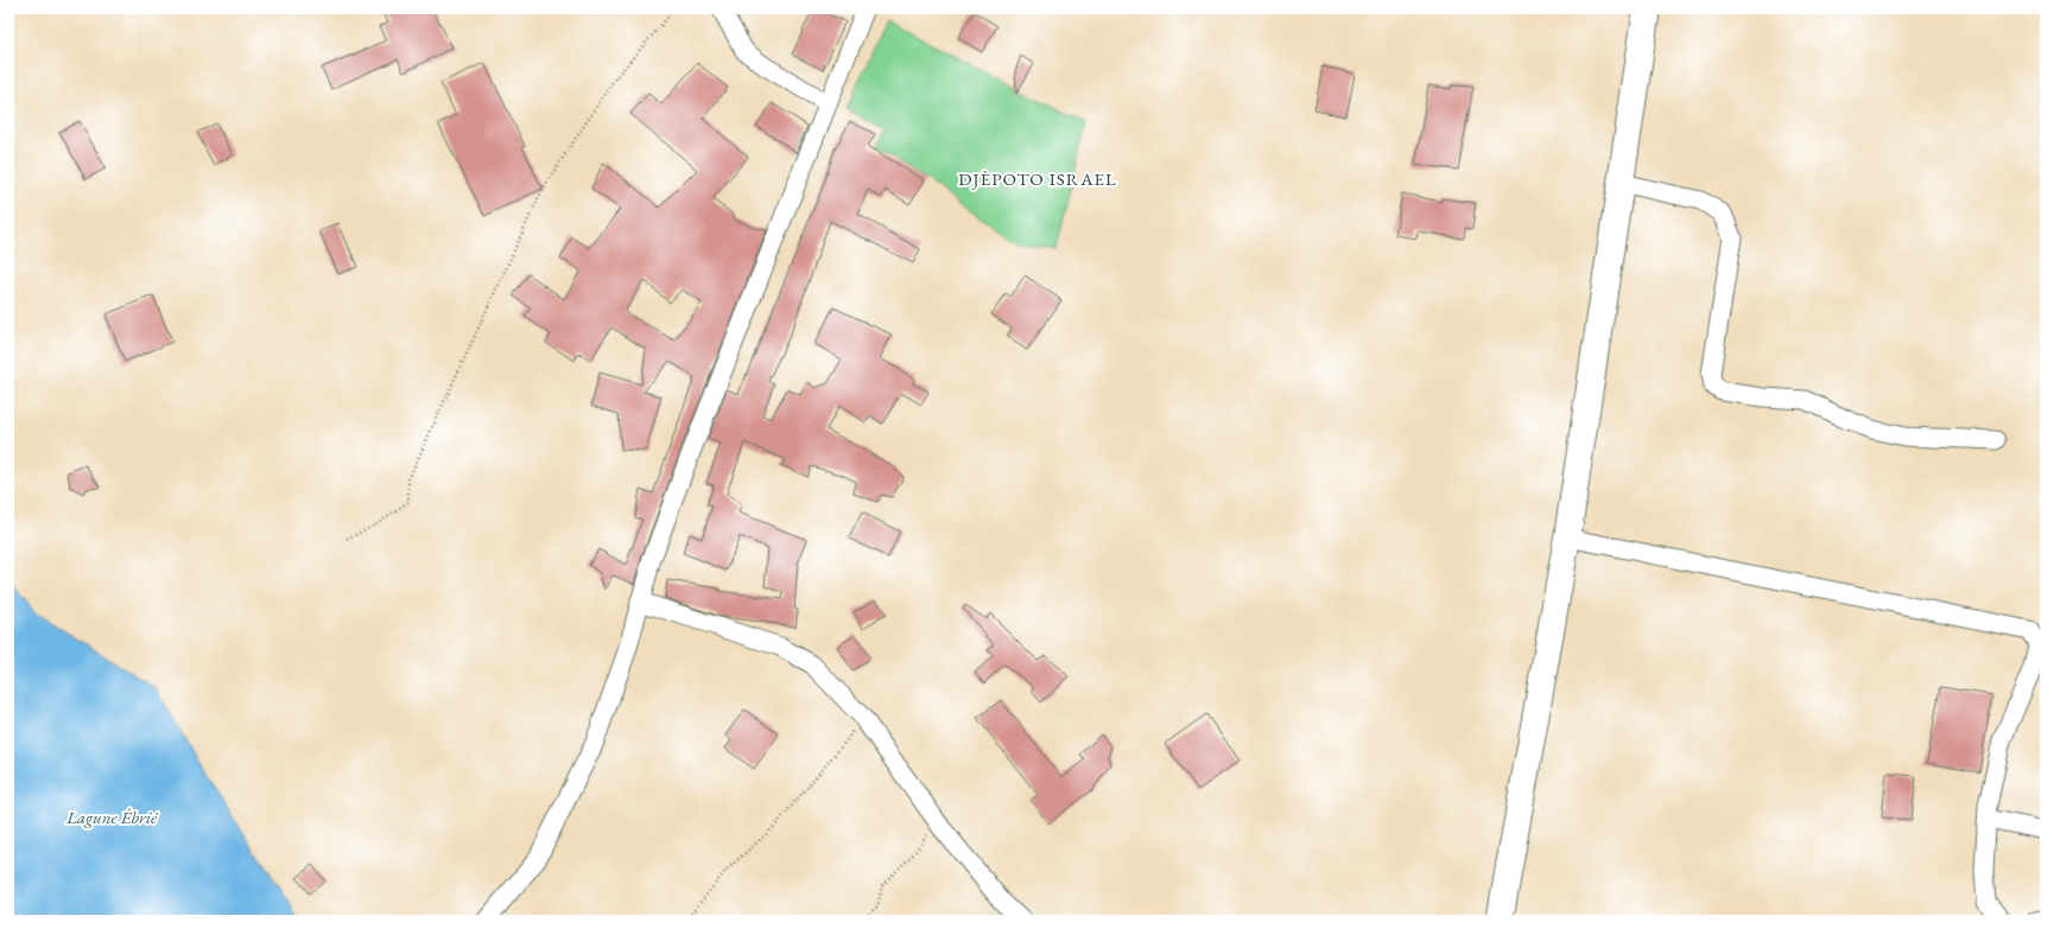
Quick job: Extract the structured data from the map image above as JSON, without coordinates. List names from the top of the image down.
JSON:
{
  "districts": ["DJÈPOTO ISRAEL"],
  "water": ["Lagune Ébrié"]
}
